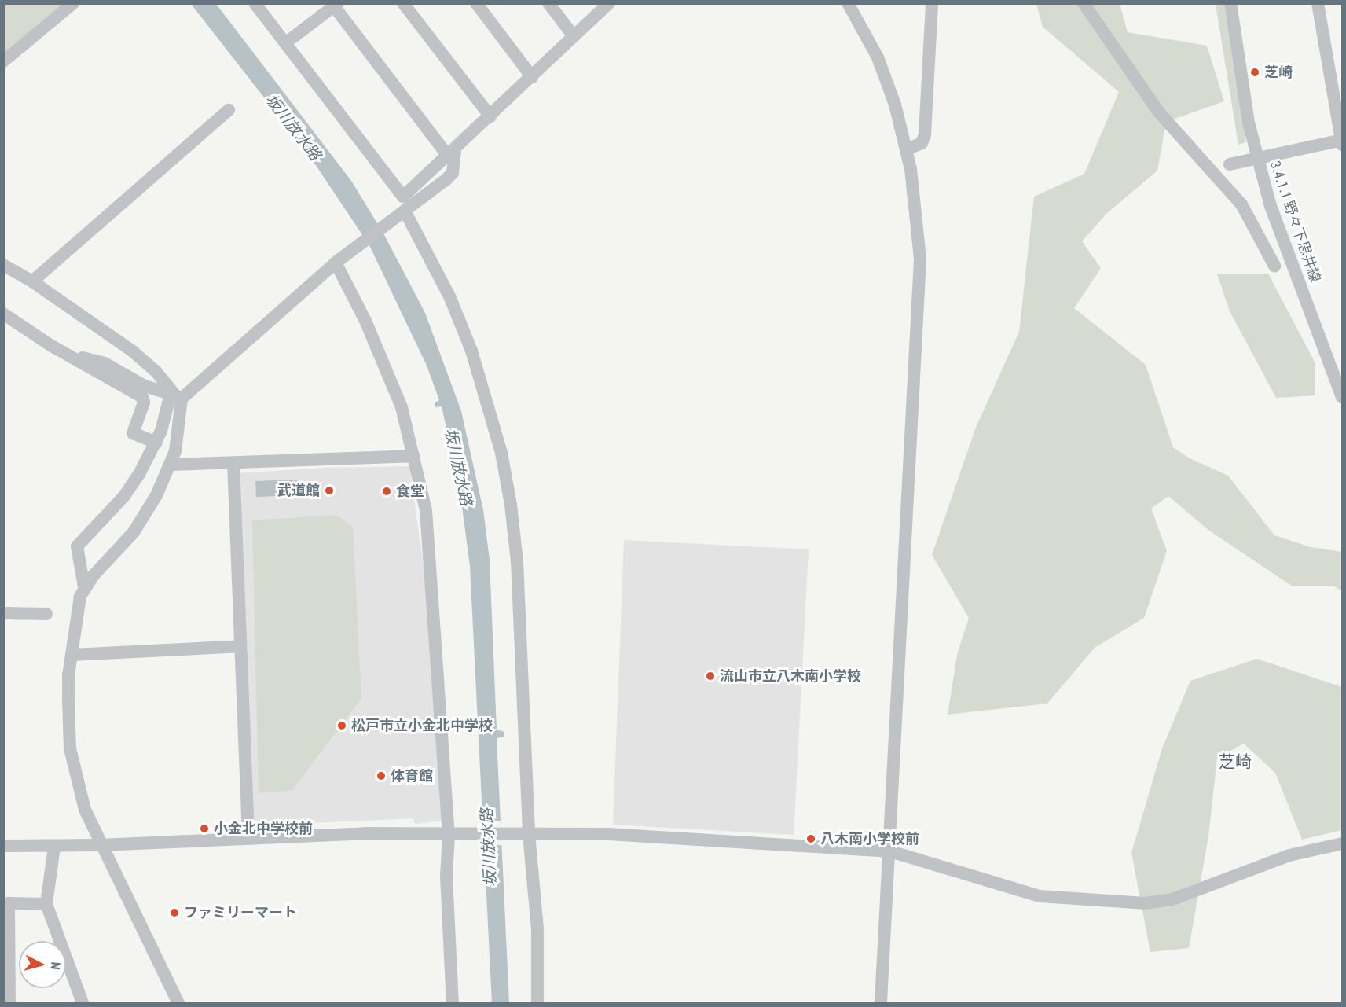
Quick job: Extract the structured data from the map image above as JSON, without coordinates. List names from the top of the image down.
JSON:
{
  "streets": {
    "street": ["3.4.1.1 野々下思井線"]
  },
  "districts": ["芝崎"],
  "water": ["坂川放水路"],
  "places": [
    "芝崎",
    "武道館",
    "食堂",
    "流山市立八木南小学校",
    "松戸市立小金北中学校",
    "体育館",
    "小金北中学校前",
    "八木南小学校前",
    "ファミリーマート"
  ],
  "north": "right"
}
